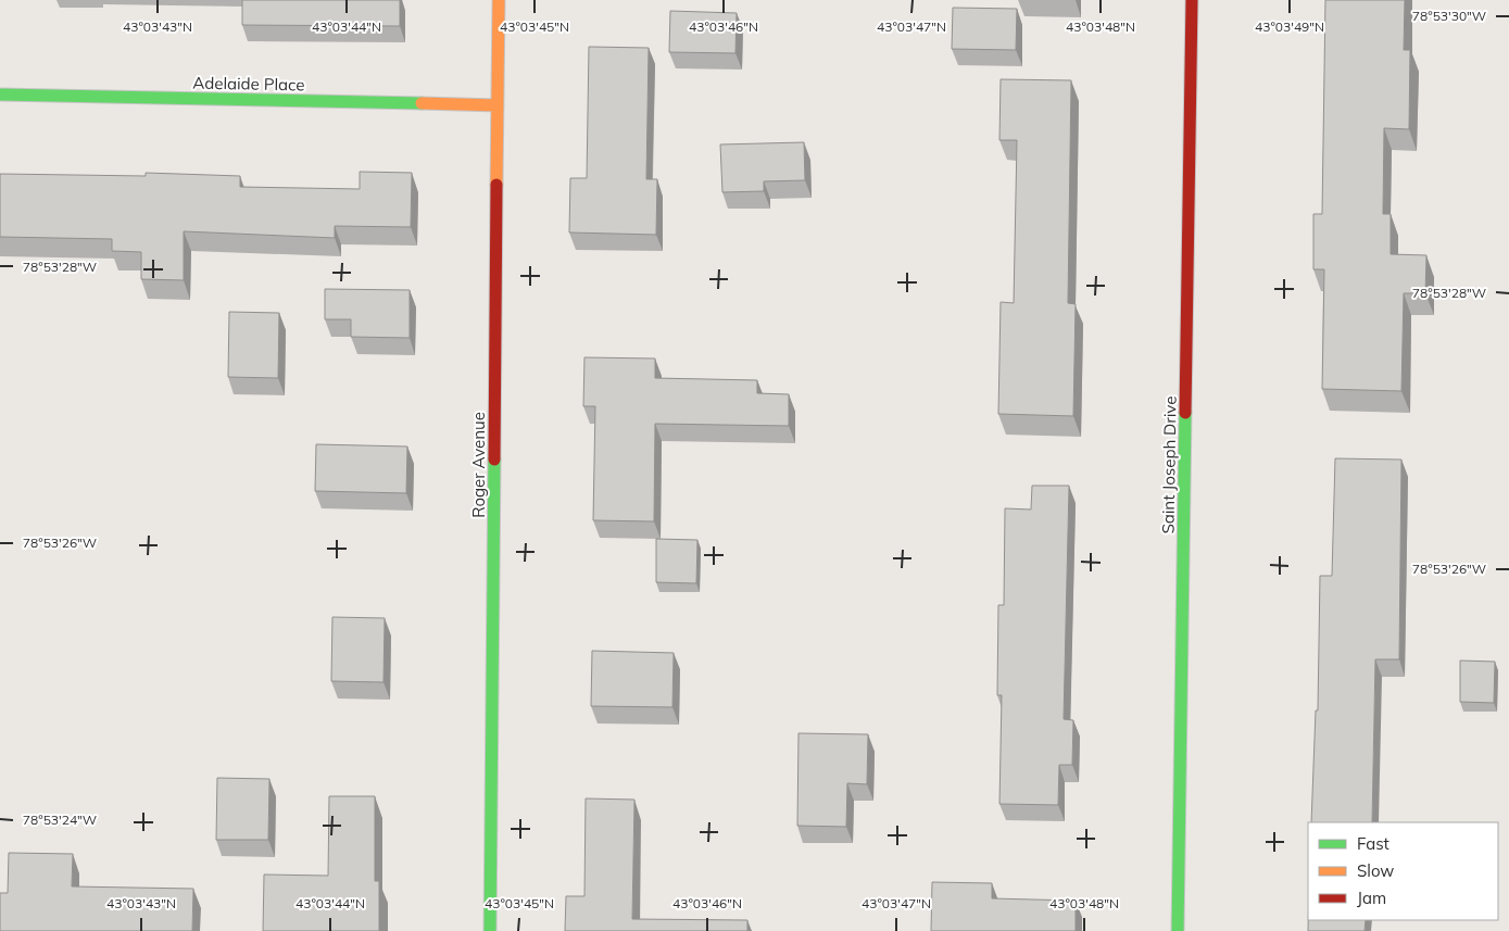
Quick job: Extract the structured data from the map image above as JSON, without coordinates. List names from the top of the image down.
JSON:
{
  "streets": {
    "street": ["Adelaide Place", "Roger Avenue", "Saint Joseph Drive"]
  },
  "crossings": [
    ["Adelaide Place", "Roger Avenue"]
  ],
  "legend": ["Fast", "Slow", "Jam"],
  "coordinates": [
    "78°53'30\"W",
    "43°03'43\"N",
    "43°03'44\"N",
    "43°03'45\"N",
    "43°03'46\"N",
    "43°03'47\"N",
    "43°03'48\"N",
    "43°03'49\"N",
    "78°53'28\"W",
    "78°53'26\"W",
    "78°53'24\"W"
  ]
}
